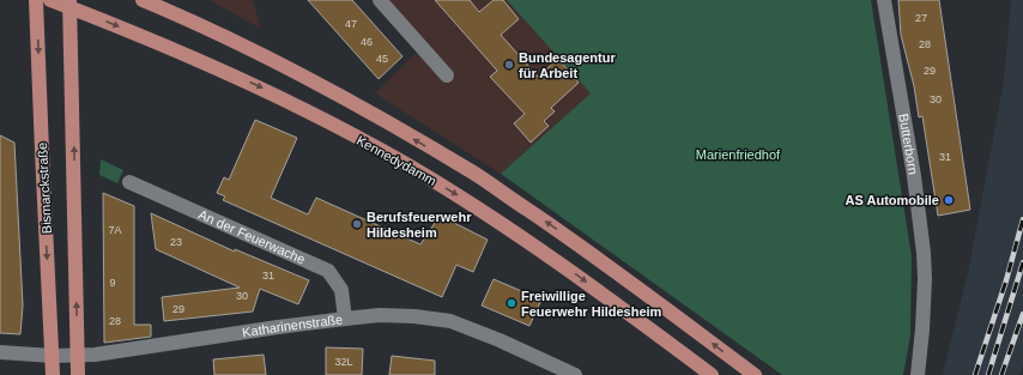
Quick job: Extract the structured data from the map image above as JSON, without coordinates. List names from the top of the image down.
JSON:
{
  "streets": {
    "main road": ["Kennedydamm", "Bismarckstraße"],
    "street": ["Butterborn", "An der Feuerwache", "Katharinenstraße"]
  },
  "crossings": [
    ["Bismarckstraße", "Katharinenstraße"],
    ["An der Feuerwache", "Katharinenstraße"]
  ],
  "parks": ["Marienfriedhof"],
  "places": [
    "Bundesagentur für Arbeit",
    "AS Automobile",
    "Berufsfeuerwehr Hildesheim",
    "Freiwillige Feuerwehr Hildesheim"
  ],
  "house_numbers": [
    "27",
    "47",
    "46",
    "28",
    "45",
    "29",
    "30",
    "31",
    "7A",
    "23",
    "31",
    "9",
    "30",
    "29",
    "28",
    "32L"
  ]
}
